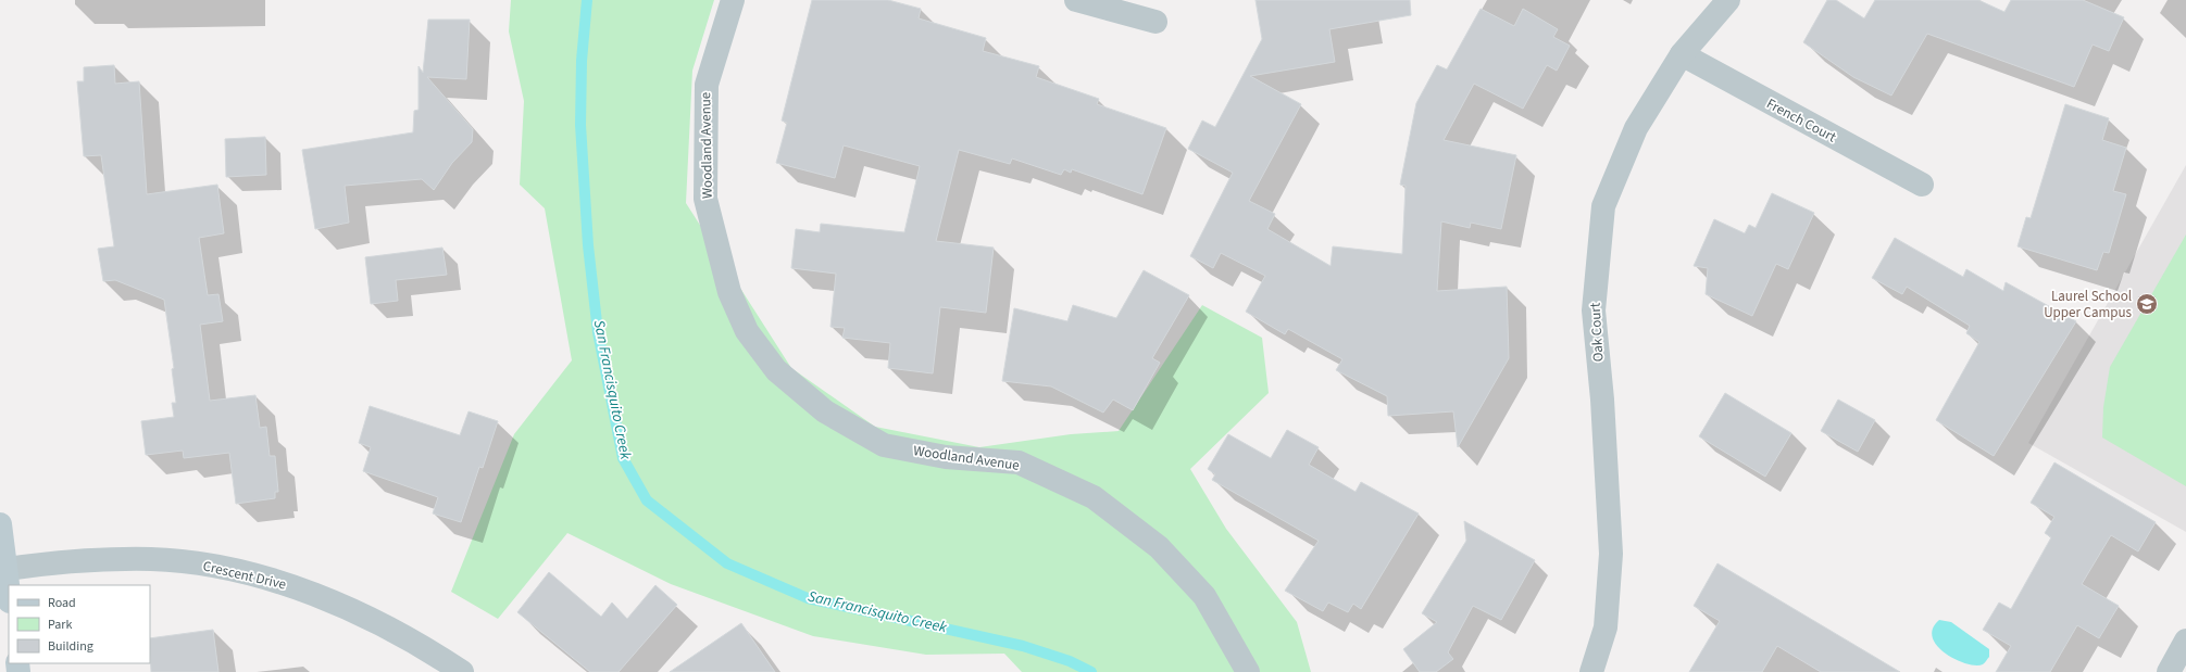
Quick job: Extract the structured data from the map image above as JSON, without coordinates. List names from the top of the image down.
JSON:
{
  "streets": {
    "street": [
      "French Court",
      "Woodland Avenue",
      "Oak Court",
      "Crescent Drive"
    ]
  },
  "crossings": [
    ["French Court", "Oak Court"]
  ],
  "water": ["San Francisquito Creek"],
  "places": {
    "school or university": ["Laurel School Upper Campus"]
  },
  "legend": ["Road", "Park", "Building"]
}
